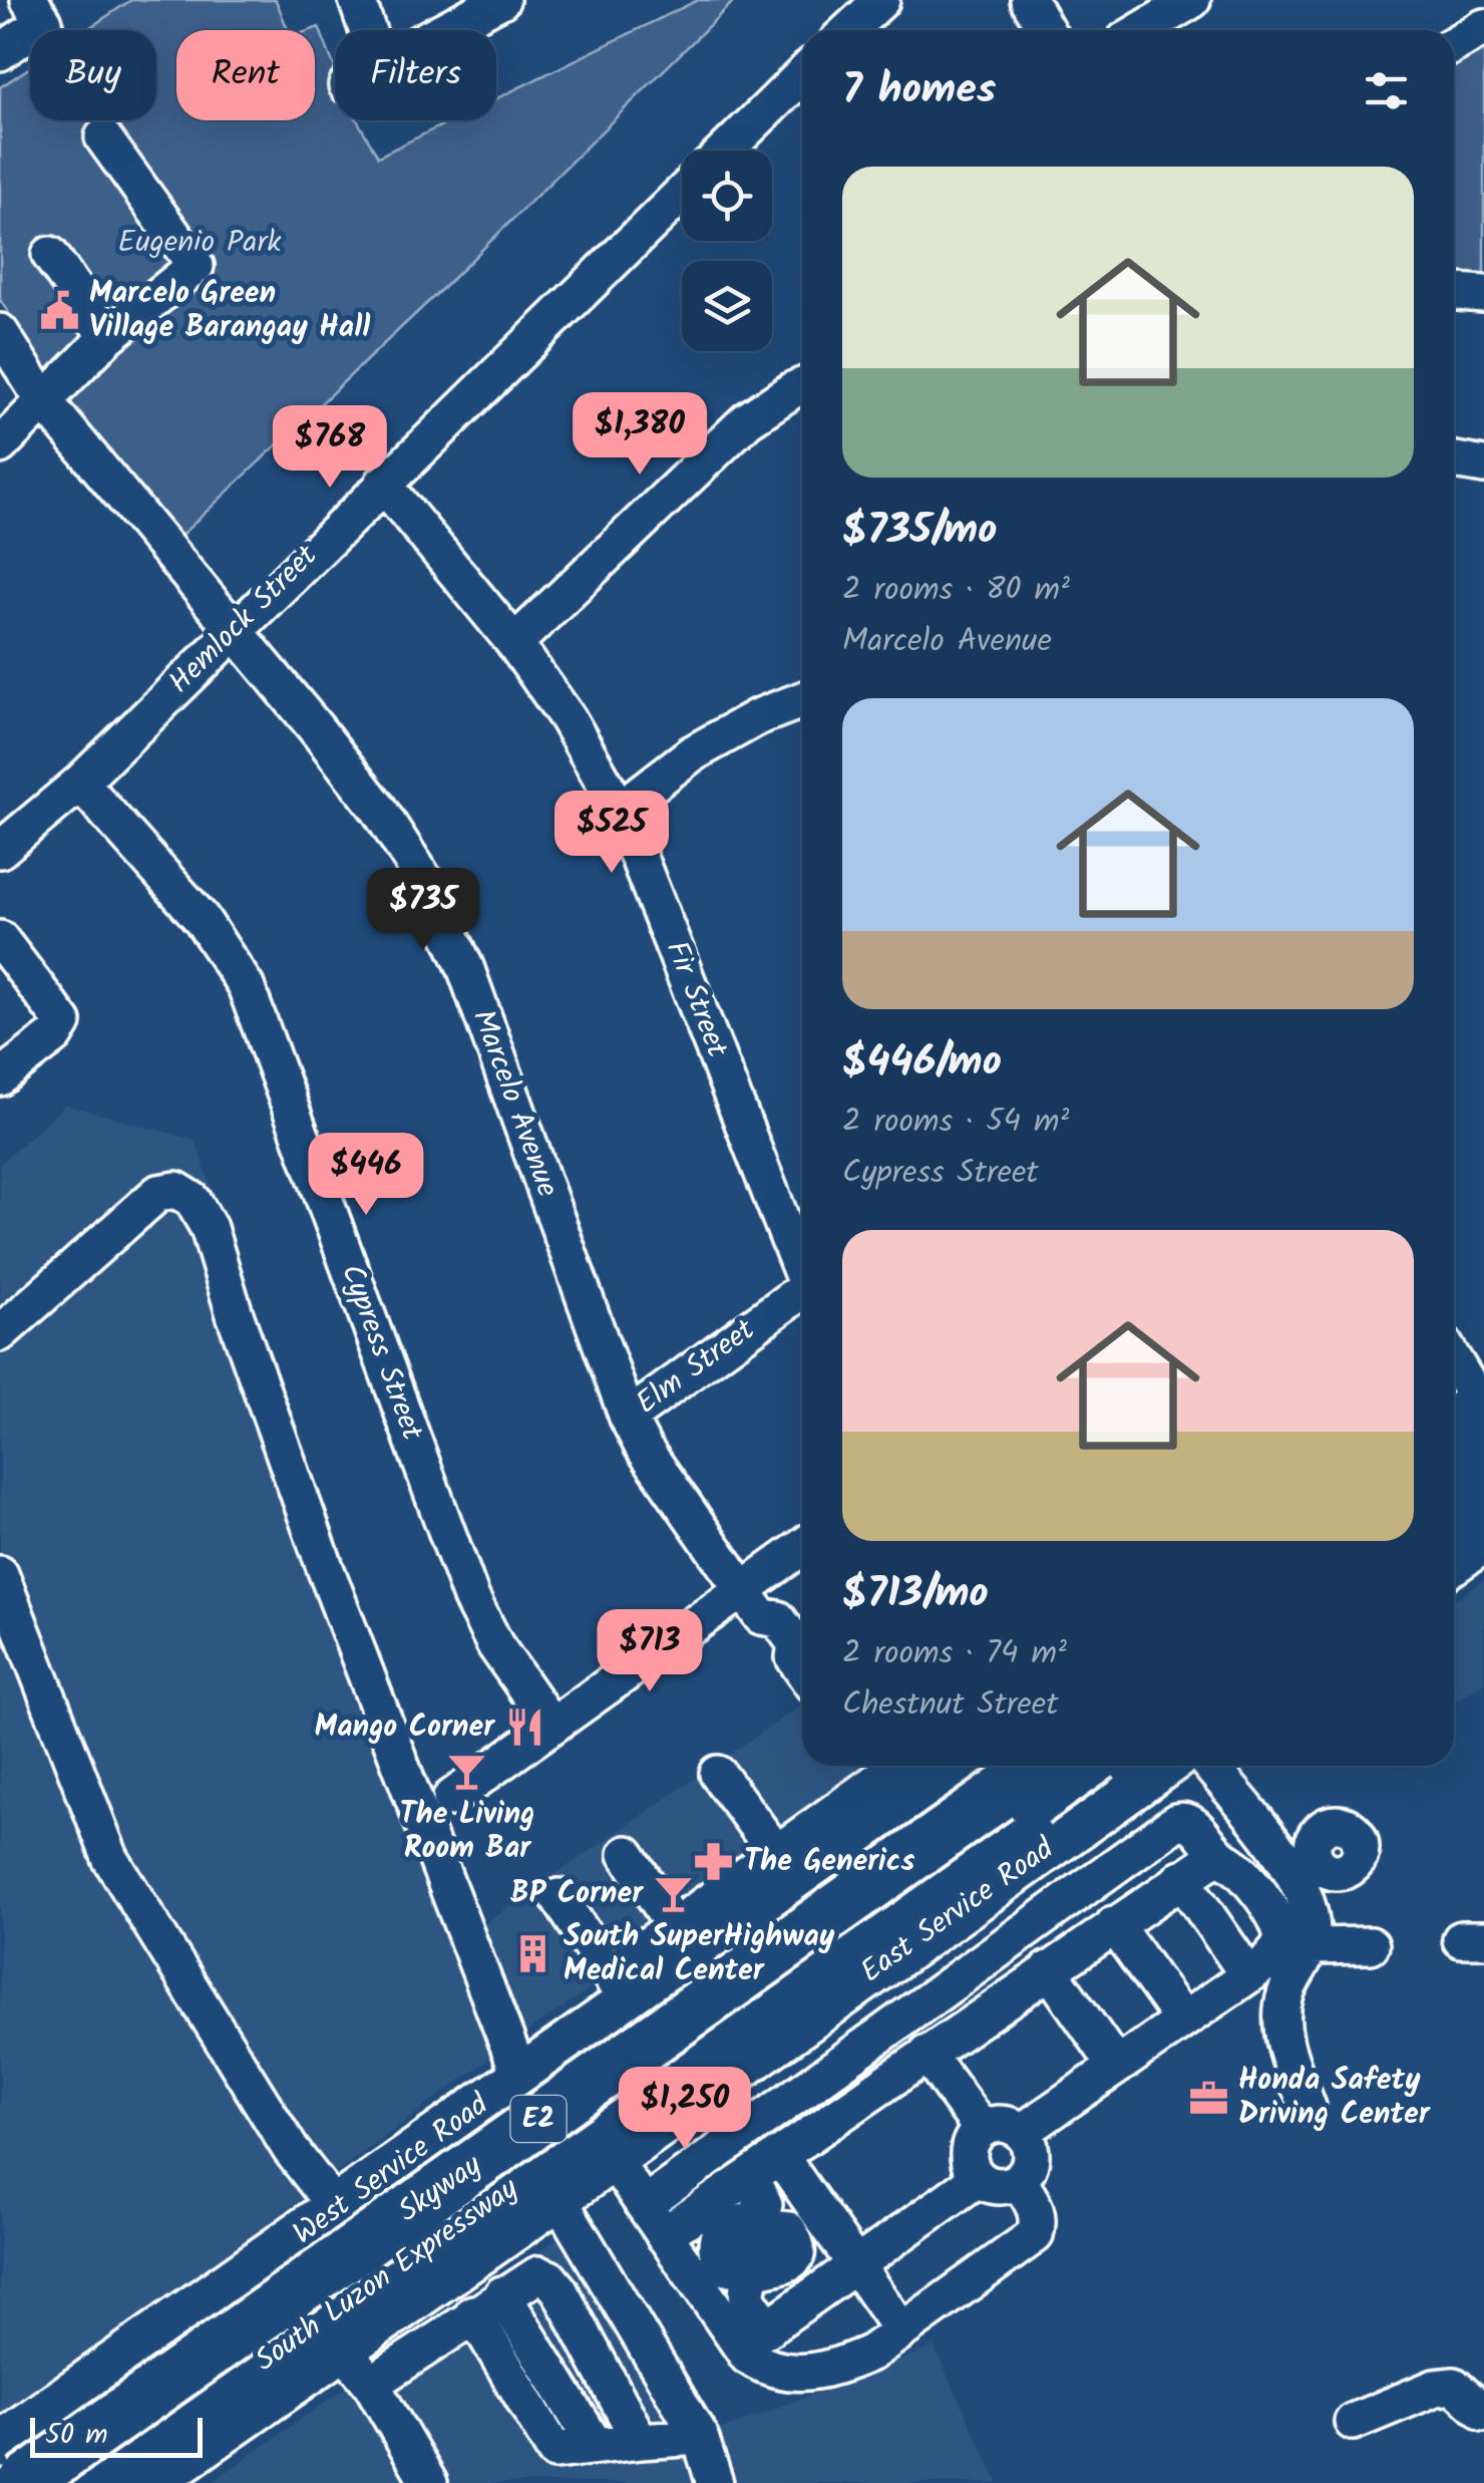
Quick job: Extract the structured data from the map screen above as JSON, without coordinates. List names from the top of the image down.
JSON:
{
  "streets": {
    "highway": ["E2", "Skyway", "South Luzon Expressway"],
    "main road": ["East Service Road", "West Service Road"],
    "street": [
      "Hemlock Street",
      "Fir Street",
      "Marcelo Avenue",
      "Cypress Street",
      "Elm Street"
    ]
  },
  "crossings": [
    ["Hemlock Street", "Fir Street"],
    ["Hemlock Street", "Marcelo Avenue"],
    ["Hemlock Street", "Cypress Street"],
    ["Marcelo Avenue", "Elm Street"],
    ["West Service Road", "South Luzon Expressway"]
  ],
  "parks": ["Eugenio Park"],
  "places": {
    "public building": ["Marcelo Green Village Barangay Hall"],
    "restaurant": ["Mango Corner"],
    "bar": ["The Living Room Bar", "BP Corner"],
    "pharmacy": ["The Generics"],
    "building": ["South SuperHighway Medical Center"],
    "office": ["Honda Safety Driving Center"]
  },
  "scale_bar": "50 m",
  "page": {
    "chip": ["Buy", "Rent", "Filters"],
    "heading": "7 homes",
    "list": [
      {
        "name": "$735/mo",
        "note": "2 rooms · 80 m² · Marcelo Avenue"
      },
      {
        "name": "$446/mo",
        "note": "2 rooms · 54 m² · Cypress Street"
      },
      {
        "name": "$713/mo",
        "note": "2 rooms · 74 m² · Chestnut Street"
      }
    ],
    "price": [
      "$1,380",
      "$768",
      "$525",
      "$735",
      "$446",
      "$713",
      "$1,250"
    ],
    "scale": "50 m"
  }
}
